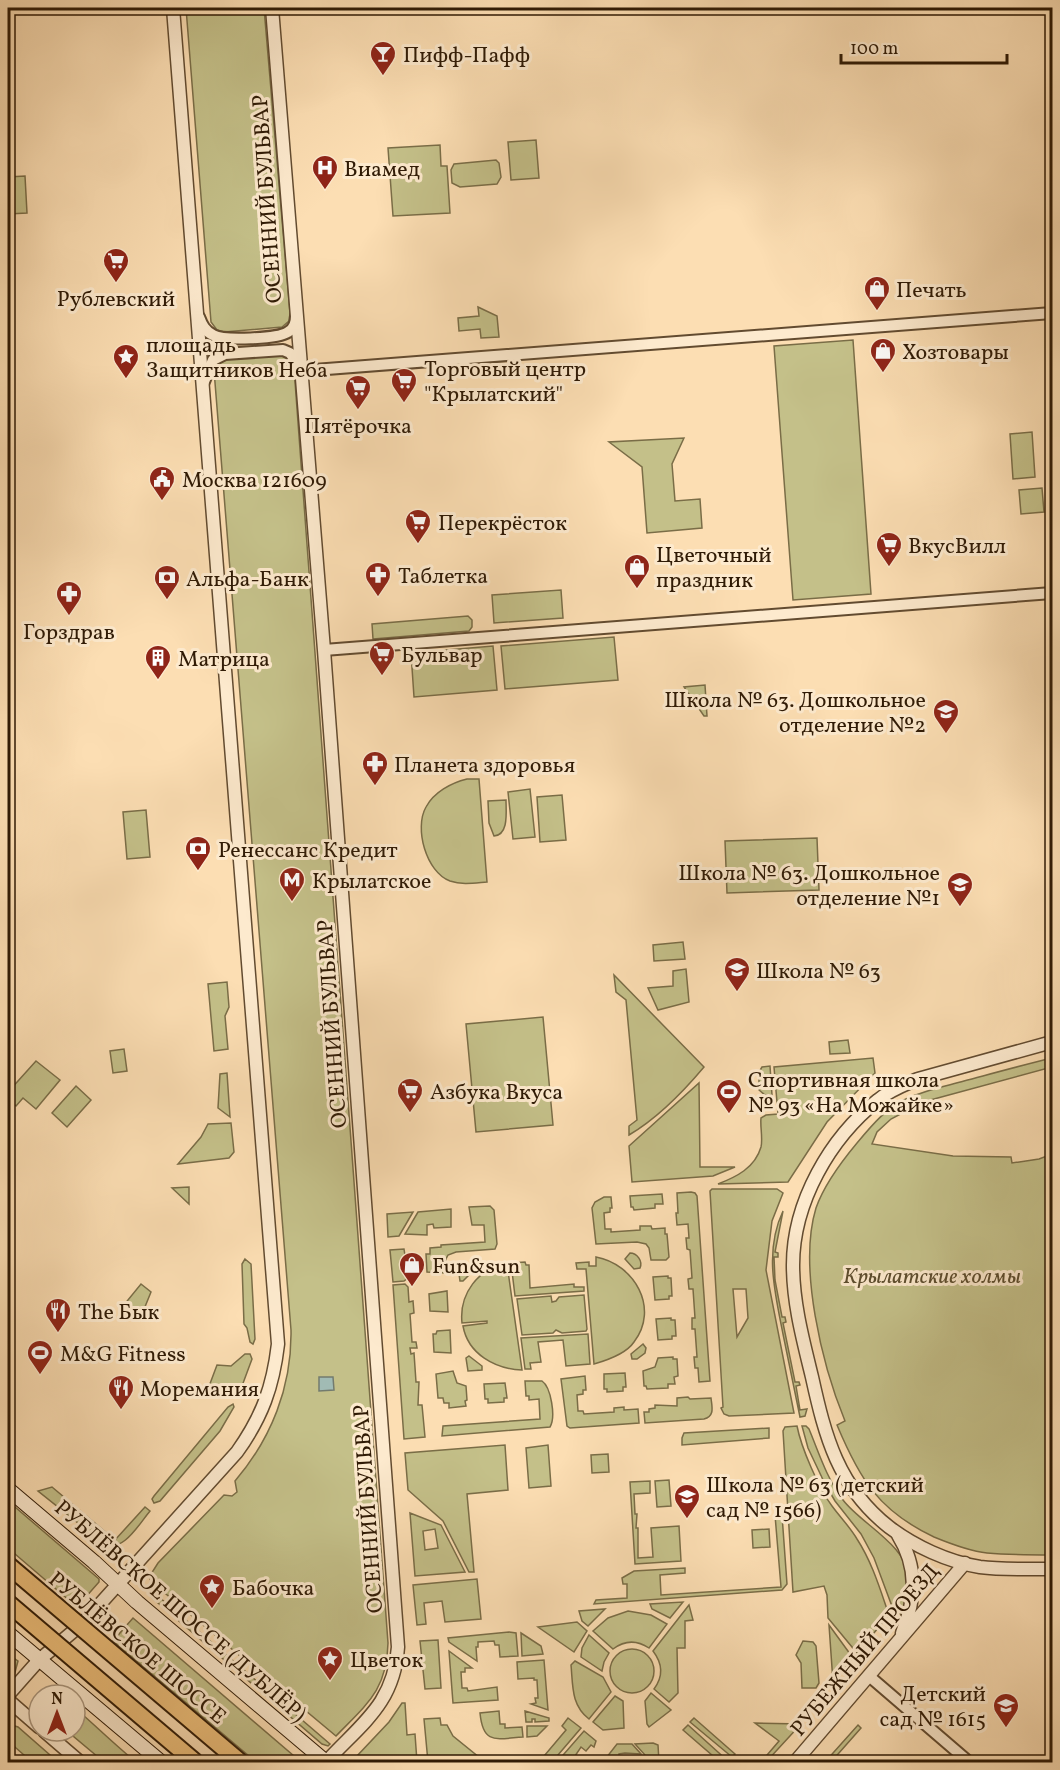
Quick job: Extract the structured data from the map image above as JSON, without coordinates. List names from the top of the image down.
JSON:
{
  "streets": {
    "main road": ["РУБЛЁВСКОЕ ШОССЕ (ДУБЛЁР)", "РУБЛЁВСКОЕ ШОССЕ"],
    "street": ["ОСЕННИЙ БУЛЬВАР", "РУБЕЖНЫЙ ПРОЕЗД"]
  },
  "crossings": [
    ["ОСЕННИЙ БУЛЬВАР", "РУБЛЁВСКОЕ ШОССЕ (ДУБЛЁР)"]
  ],
  "parks": ["Крылатские холмы"],
  "places": {
    "bar": ["Пифф-Пафф"],
    "hospital": ["Виамед"],
    "supermarket": [
      "Рублевский",
      "Торговый центр \"Крылатский\"",
      "Пятёрочка",
      "Перекрёсток",
      "ВкусВилл",
      "Бульвар",
      "Азбука Вкуса"
    ],
    "shop": [
      "Печать",
      "Хозтовары",
      "Цветочный праздник",
      "Fun&sun"
    ],
    "place": ["площадь Защитников Неба", "Бабочка", "Цветок"],
    "public building": ["Москва 121609"],
    "pharmacy": ["Таблетка", "Горздрав", "Планета здоровья"],
    "bank": ["Альфа-Банк", "Ренессанс Кредит"],
    "building": ["Матрица"],
    "school or university": [
      "Школа № 63. Дошкольное отделение №2",
      "Школа № 63. Дошкольное отделение №1",
      "Школа № 63",
      "Школа № 63 (детский сад № 1566)",
      "Детский сад № 1615"
    ],
    "metro station": ["Крылатское"],
    "sports": ["Спортивная школа № 93 «На Можайке»", "M&G Fitness"],
    "restaurant": ["The Бык", "Моремания"]
  },
  "scale_bar": "100 m",
  "north": "top"
}
